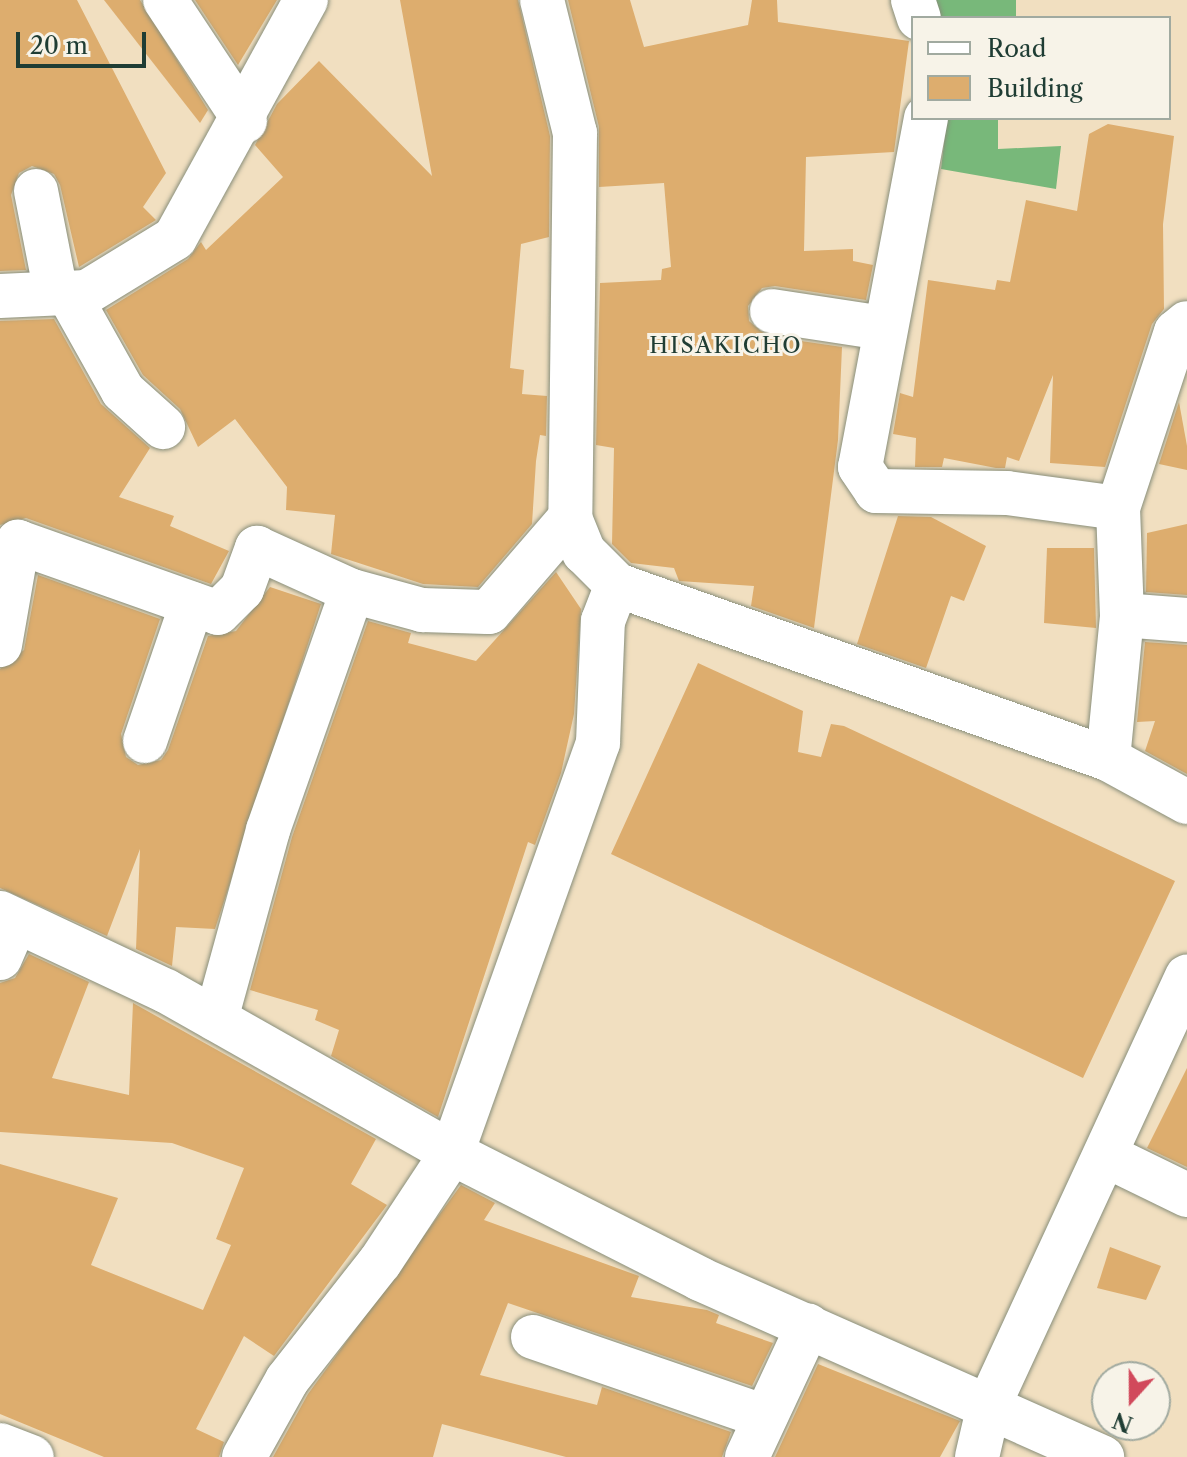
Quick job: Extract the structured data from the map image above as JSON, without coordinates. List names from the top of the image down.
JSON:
{
  "districts": ["HISAKICHO"],
  "legend": ["Road", "Building"],
  "scale_bar": "20 m",
  "north": "bottom"
}
